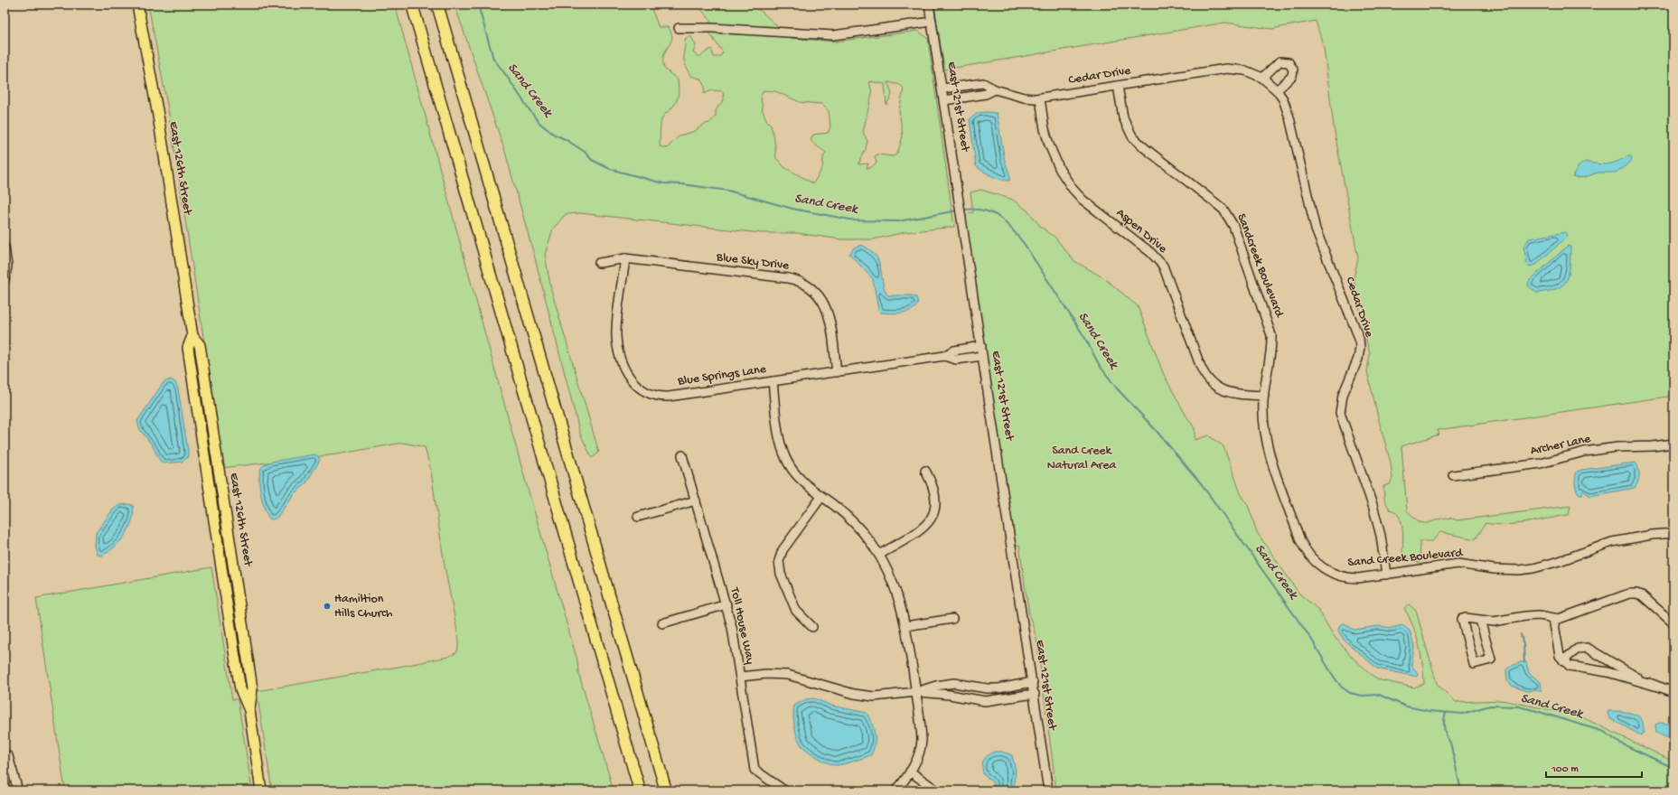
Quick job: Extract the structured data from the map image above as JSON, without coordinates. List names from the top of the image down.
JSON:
{
  "streets": {
    "main road": ["East 126th Street"],
    "street": [
      "Cedar Drive",
      "East 121st Street",
      "Aspen Drive",
      "Blue Sky Drive",
      "Sandcreek Boulevard",
      "Blue Springs Lane",
      "Archer Lane",
      "Sand Creek Boulevard",
      "Toll House Way"
    ]
  },
  "crossings": [
    ["Cedar Drive", "East 121st Street"],
    ["Cedar Drive", "Aspen Drive"],
    ["Cedar Drive", "Sandcreek Boulevard"],
    ["Cedar Drive", "Sand Creek Boulevard"],
    ["East 121st Street", "Blue Springs Lane"],
    ["Aspen Drive", "Sandcreek Boulevard"],
    ["Aspen Drive", "Sand Creek Boulevard"],
    ["Blue Sky Drive", "Blue Springs Lane"],
    ["Sandcreek Boulevard", "Sand Creek Boulevard"]
  ],
  "water": ["Sand Creek"],
  "parks": ["Sand Creek Natural Area"],
  "places": ["Hamiltion Hills Church"],
  "scale_bar": "100 m"
}
